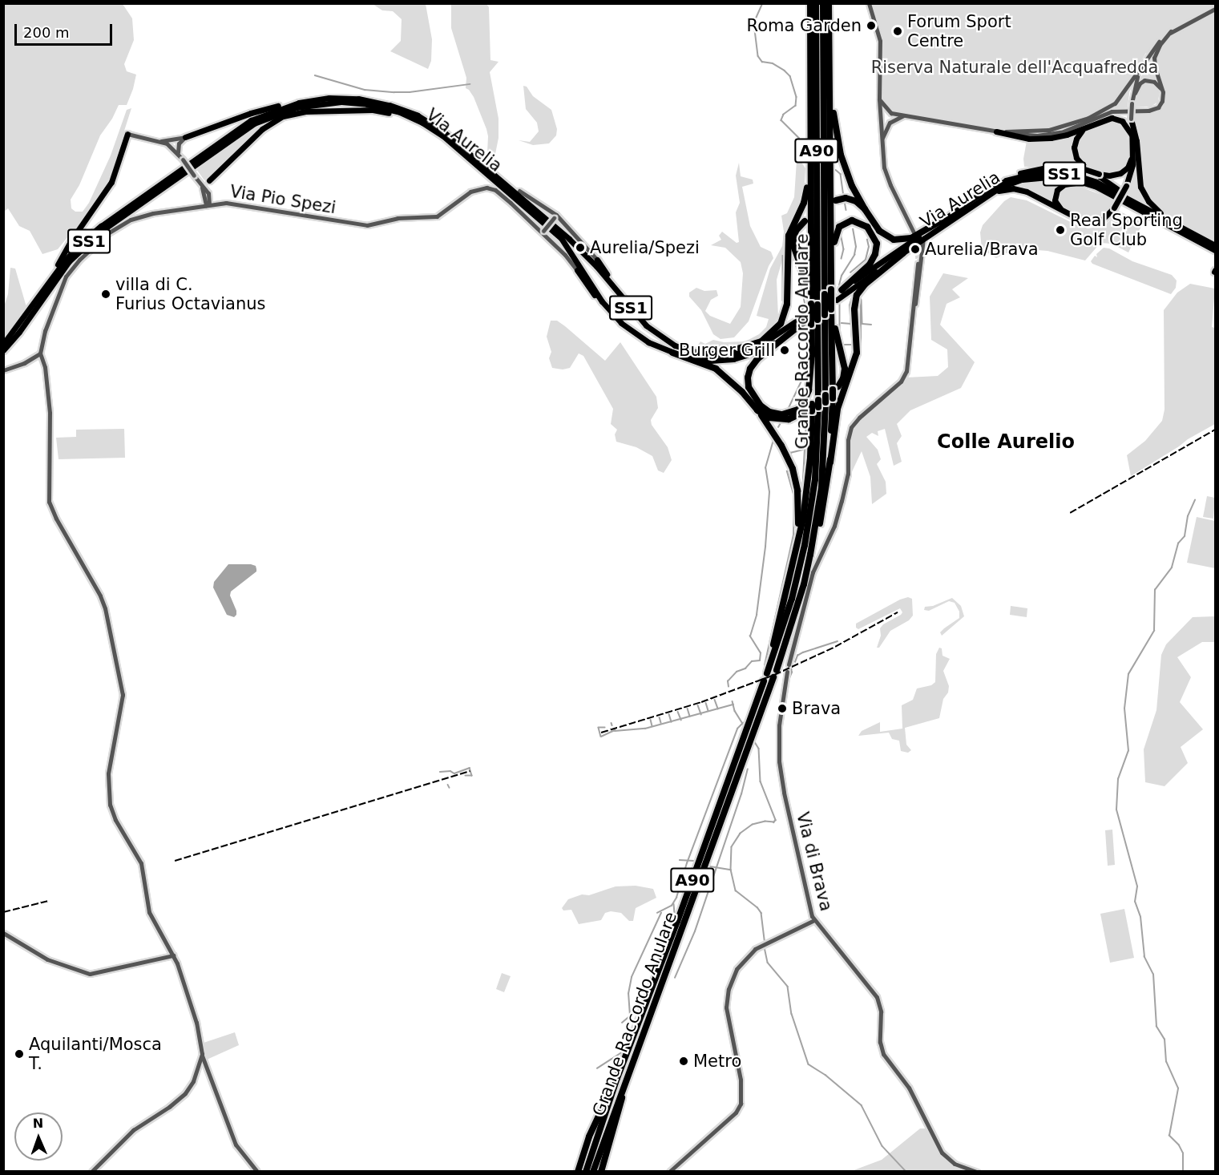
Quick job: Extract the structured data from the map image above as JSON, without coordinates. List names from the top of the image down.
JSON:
{
  "streets": {
    "highway": [
      "Via Aurelia",
      "A90",
      "SS1",
      "Grande Raccordo Anulare"
    ],
    "street": ["Via Pio Spezi", "Via di Brava"]
  },
  "crossings": [
    ["Via Aurelia", "Via Pio Spezi"]
  ],
  "districts": ["Colle Aurelio"],
  "parks": ["Riserva Naturale dell'Acquafredda"],
  "places": [
    "Roma Garden",
    "Forum Sport Centre",
    "Real Sporting Golf Club",
    "Aurelia/Spezi",
    "Aurelia/Brava",
    "villa di C. Furius Octavianus",
    "Burger Grill",
    "Brava",
    "Aquilanti/Mosca T.",
    "Metro"
  ],
  "scale_bar": "200 m",
  "north": "top"
}
